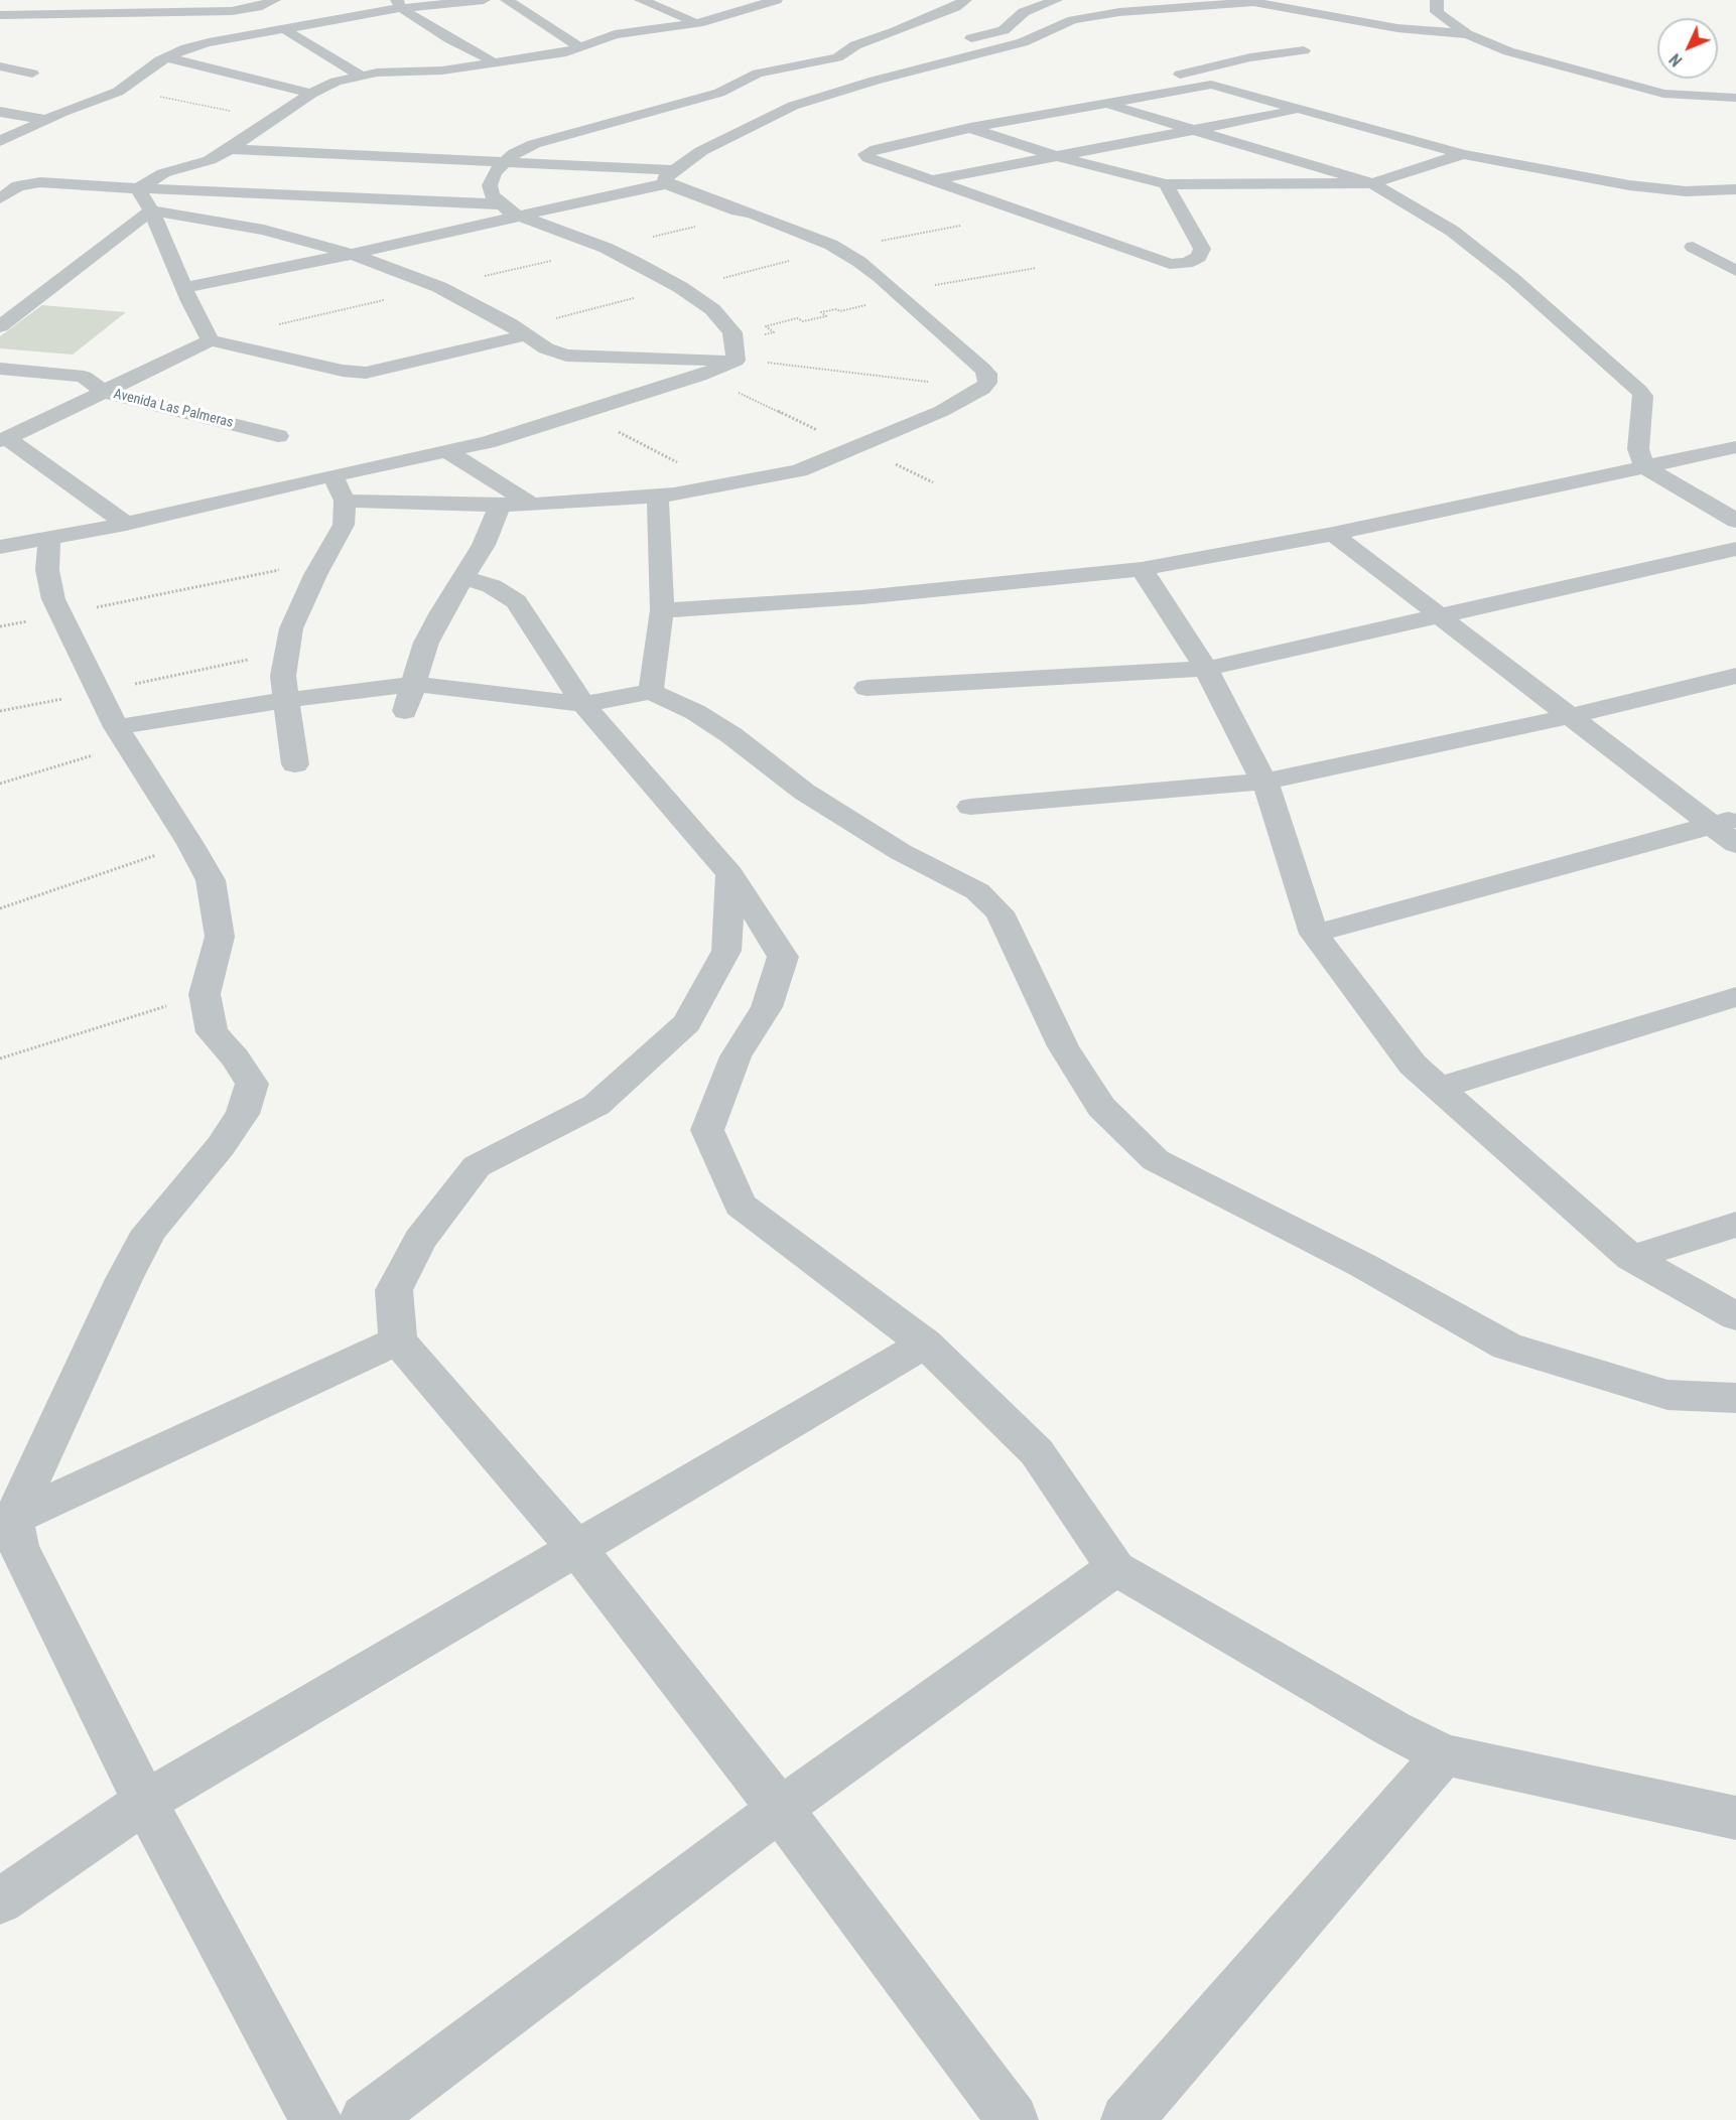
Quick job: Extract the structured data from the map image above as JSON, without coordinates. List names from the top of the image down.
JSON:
{
  "streets": {
    "street": ["Avenida Las Palmeras"]
  },
  "north": "bottom left"
}
